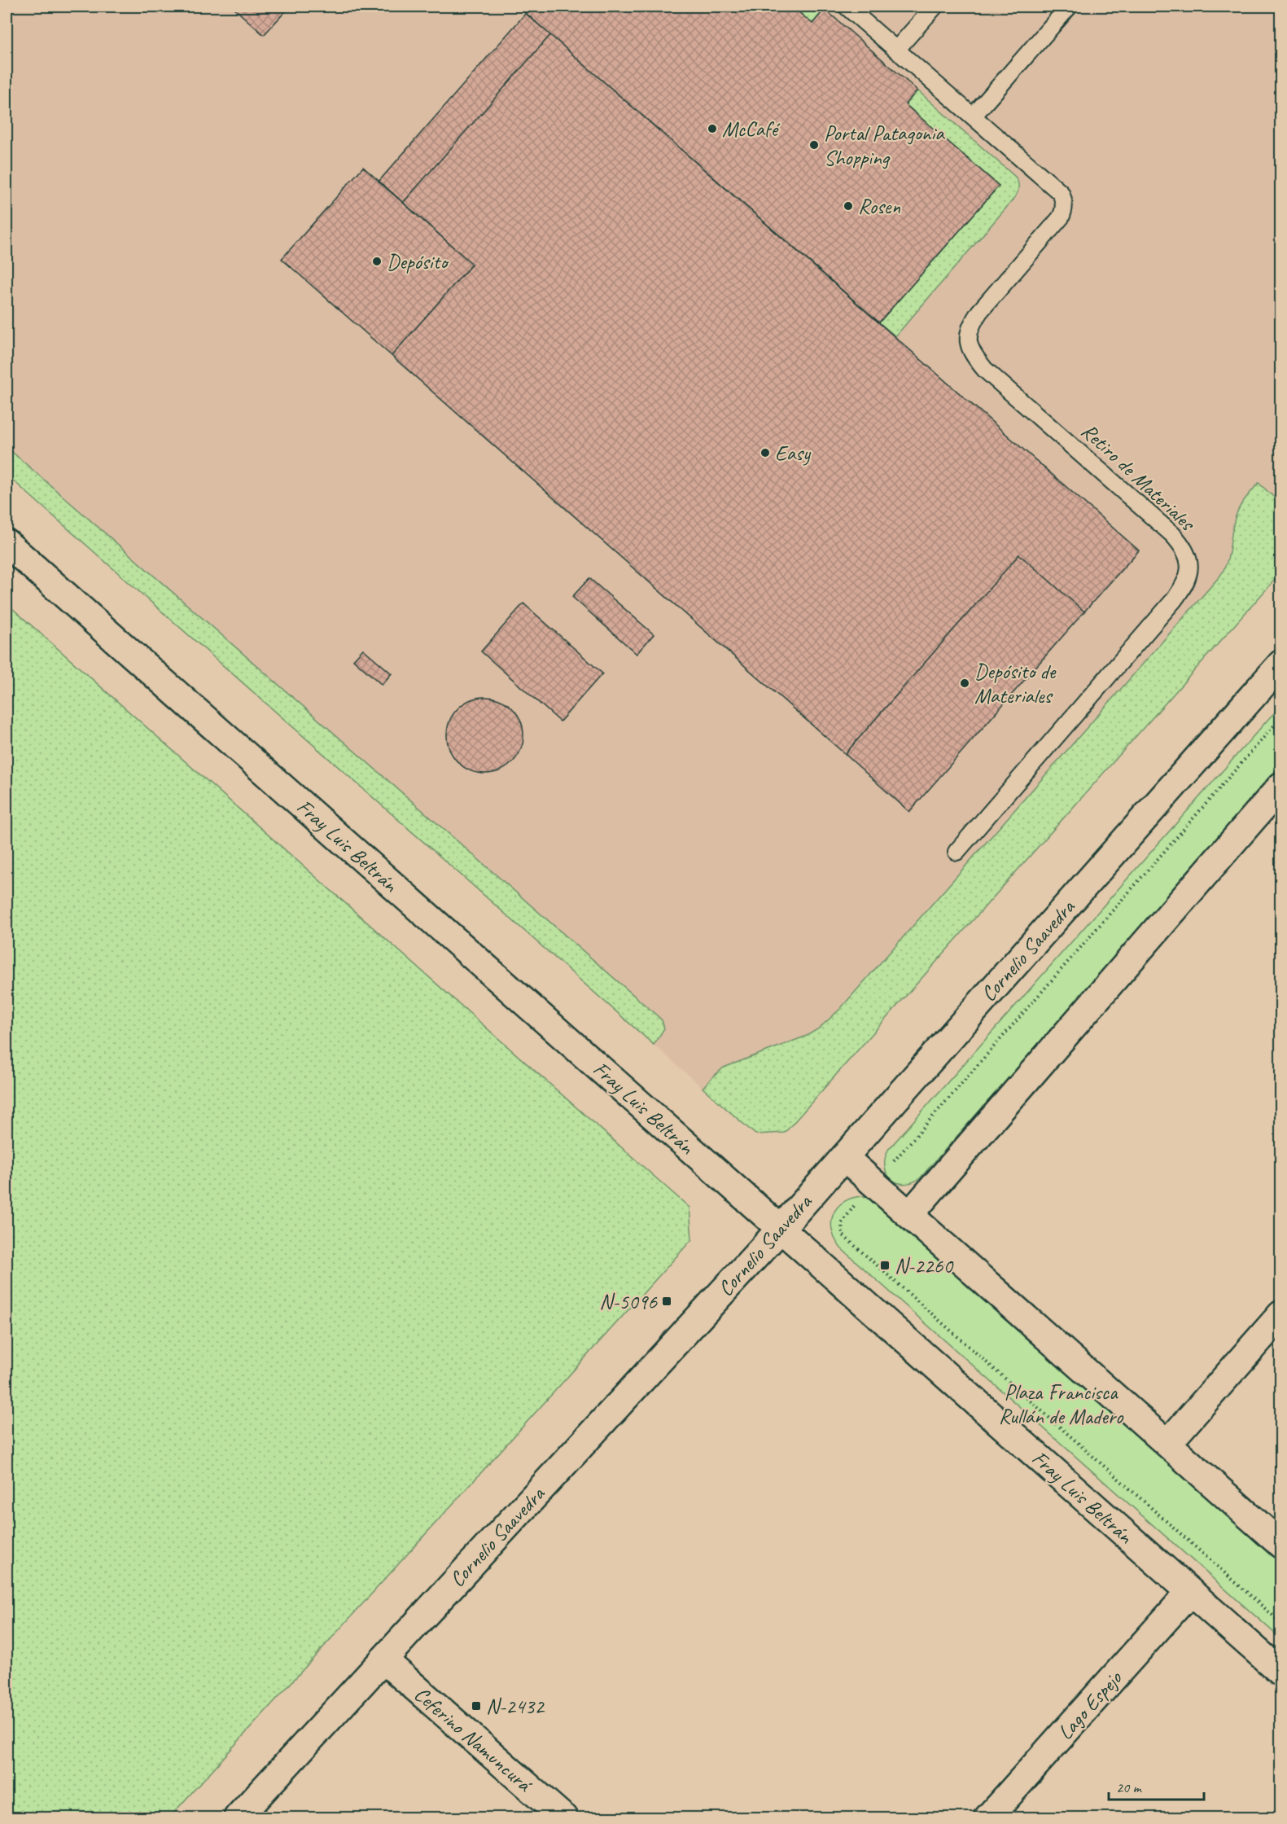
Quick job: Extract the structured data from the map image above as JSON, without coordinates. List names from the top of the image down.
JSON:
{
  "streets": {
    "street": [
      "Fray Luis Beltrán",
      "Cornelio Saavedra",
      "Lago Espejo",
      "Ceferino Namuncurá"
    ],
    "lane": ["Retiro de Materiales"]
  },
  "crossings": [
    ["Fray Luis Beltrán", "Cornelio Saavedra"],
    ["Fray Luis Beltrán", "Lago Espejo"],
    ["Cornelio Saavedra", "Ceferino Namuncurá"]
  ],
  "parks": ["Plaza Francisca Rullán de Madero"],
  "places": {
    "other": [
      "McCafé",
      "Portal Patagonia Shopping",
      "Rosen",
      "Depósito",
      "Easy",
      "Depósito de Materiales"
    ],
    "transit": ["N-2260", "N-5096", "N-2432"]
  },
  "scale_bar": "20 m"
}
